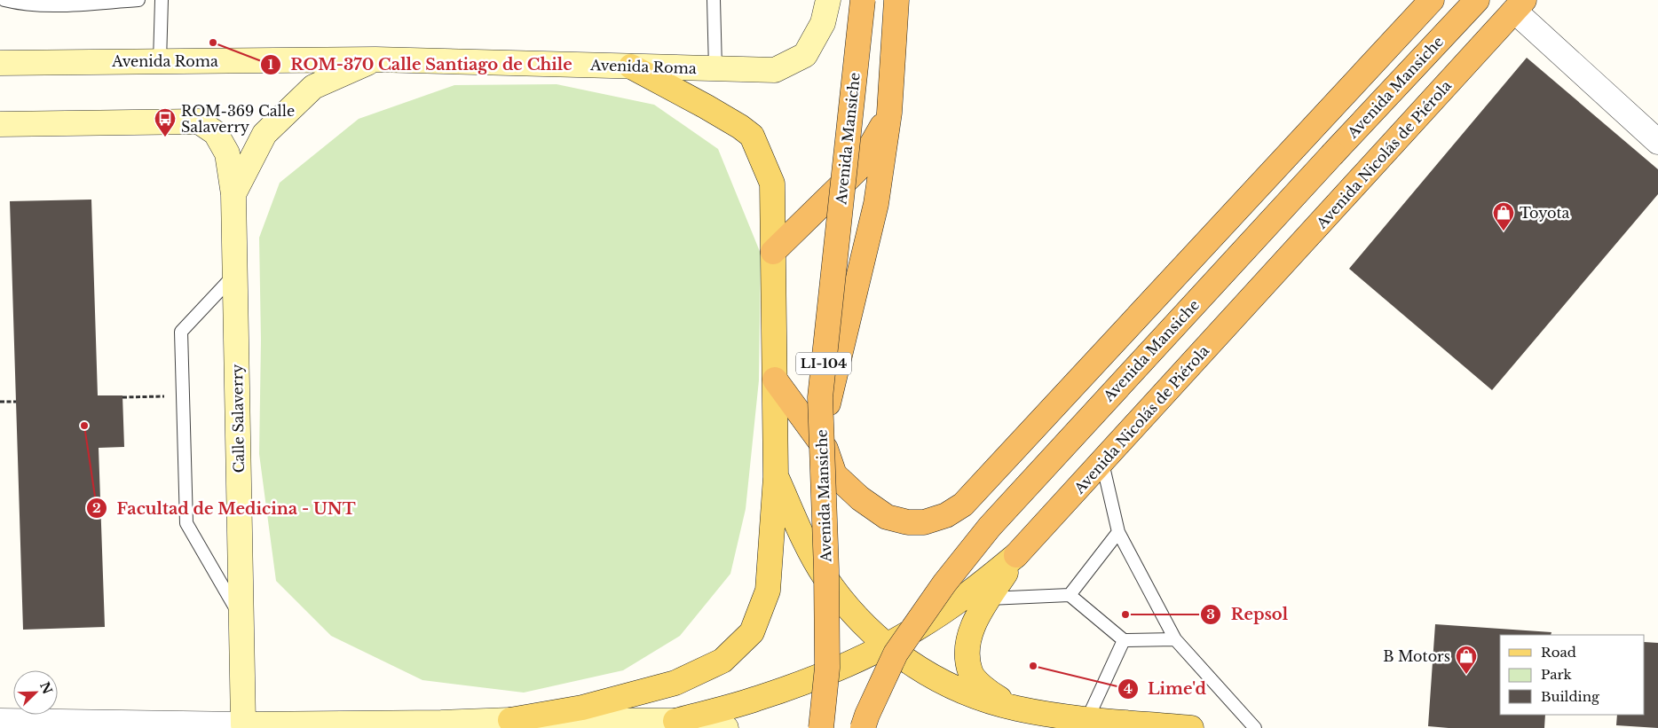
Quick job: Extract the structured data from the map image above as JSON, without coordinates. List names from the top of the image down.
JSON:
{
  "streets": {
    "highway": ["Avenida Mansiche", "Avenida Nicolás de Piérola", "LI-104"],
    "main road": ["Avenida Roma", "Calle Salaverry"]
  },
  "places": {
    "other": [
      "ROM-370 Calle Santiago de Chile",
      "Facultad de Medicina - UNT",
      "Repsol",
      "Lime'd"
    ],
    "bus stop": ["ROM-369 Calle Salaverry"],
    "shop": ["Toyota", "B Motors"]
  },
  "legend": ["Road", "Park", "Building"],
  "north": "top right"
}
